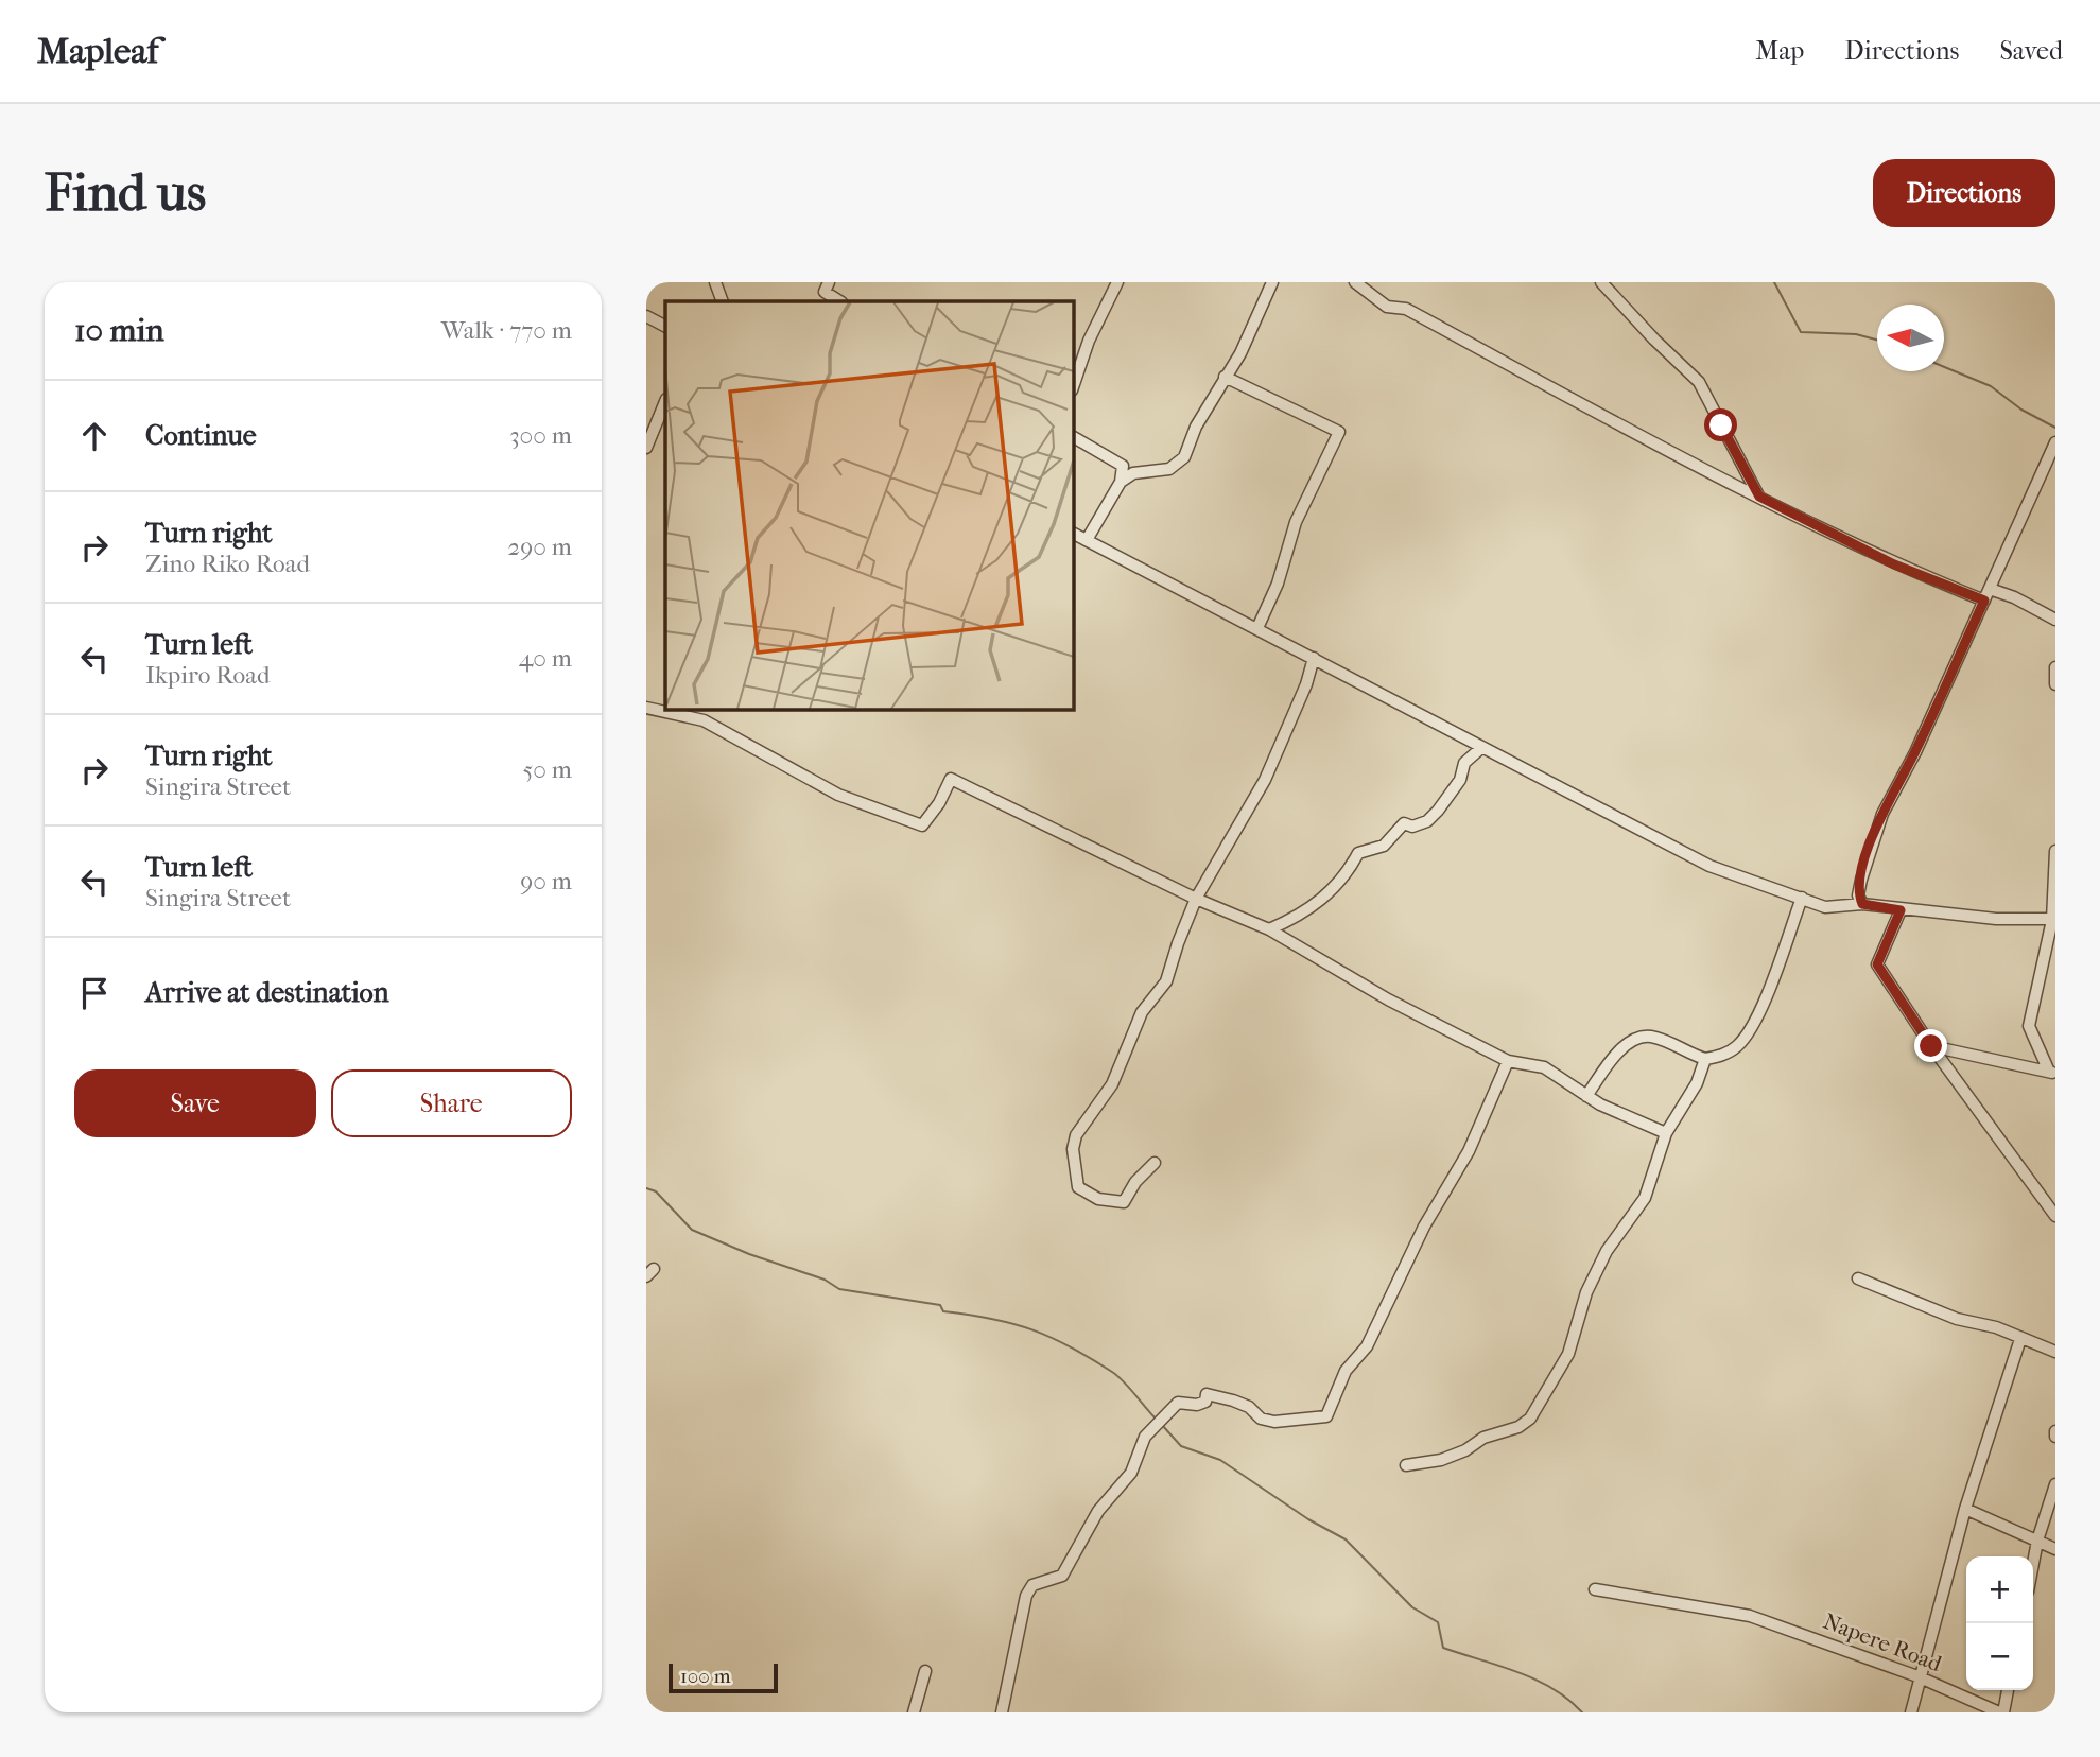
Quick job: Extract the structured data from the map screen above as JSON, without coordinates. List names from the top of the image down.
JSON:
{
  "streets": {
    "street": ["Napere Road"]
  },
  "scale_bar": "100 m",
  "north": "left",
  "page": {
    "header": "Mapleaf",
    "nav": ["Map", "Directions", "Saved"],
    "buttons": [
      "Directions",
      ["Save", "Share"]
    ],
    "title": "Find us",
    "heading": ["10 min", "Walk · 770 m"],
    "list": [
      ["Continue", "300 m"],
      ["Turn right", "Zino Riko Road", "290 m"],
      ["Turn left", "Ikpiro Road", "40 m"],
      ["Turn right", "Singira Street", "50 m"],
      ["Turn left", "Singira Street", "90 m"],
      "Arrive at destination"
    ],
    "map_buttons": ["+", "−"],
    "scale": "100 m"
  }
}
